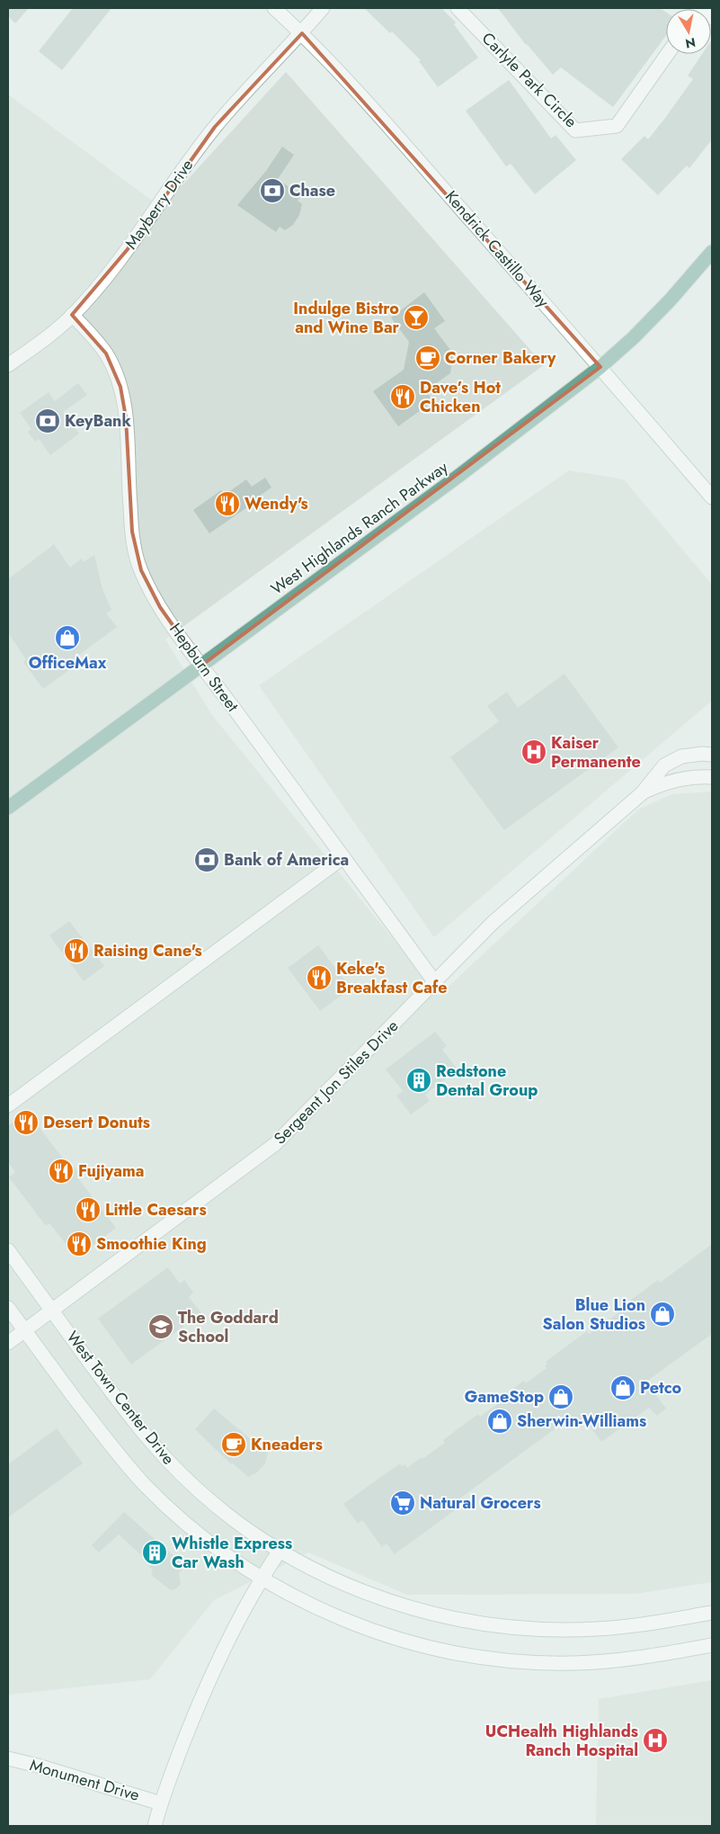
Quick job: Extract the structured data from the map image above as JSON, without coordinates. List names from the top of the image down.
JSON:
{
  "streets": {
    "main road": ["West Highlands Ranch Parkway"],
    "street": [
      "Carlyle Park Circle",
      "Mayberry Drive",
      "Kendrick Castillo Way",
      "Hepburn Street",
      "Sergeant Jon Stiles Drive",
      "West Town Center Drive",
      "Monument Drive"
    ]
  },
  "crossings": [
    ["Mayberry Drive", "Kendrick Castillo Way"],
    ["Mayberry Drive", "Hepburn Street"],
    ["Kendrick Castillo Way", "West Highlands Ranch Parkway"],
    ["West Highlands Ranch Parkway", "Hepburn Street"],
    ["Hepburn Street", "Sergeant Jon Stiles Drive"],
    ["Sergeant Jon Stiles Drive", "West Town Center Drive"]
  ],
  "places": {
    "bank": ["Chase", "KeyBank", "Bank of America"],
    "bar": ["Indulge Bistro and Wine Bar"],
    "cafe": ["Corner Bakery", "Kneaders"],
    "restaurant": [
      "Dave’s Hot Chicken",
      "Wendy's",
      "Raising Cane's",
      "Keke's Breakfast Cafe",
      "Desert Donuts",
      "Fujiyama",
      "Little Caesars",
      "Smoothie King"
    ],
    "shop": [
      "OfficeMax",
      "Blue Lion Salon Studios",
      "Petco",
      "GameStop",
      "Sherwin-Williams"
    ],
    "hospital": ["Kaiser Permanente", "UCHealth Highlands Ranch Hospital"],
    "building": ["Redstone Dental Group", "Whistle Express Car Wash"],
    "school or university": ["The Goddard School"],
    "supermarket": ["Natural Grocers"]
  },
  "north": "bottom"
}
